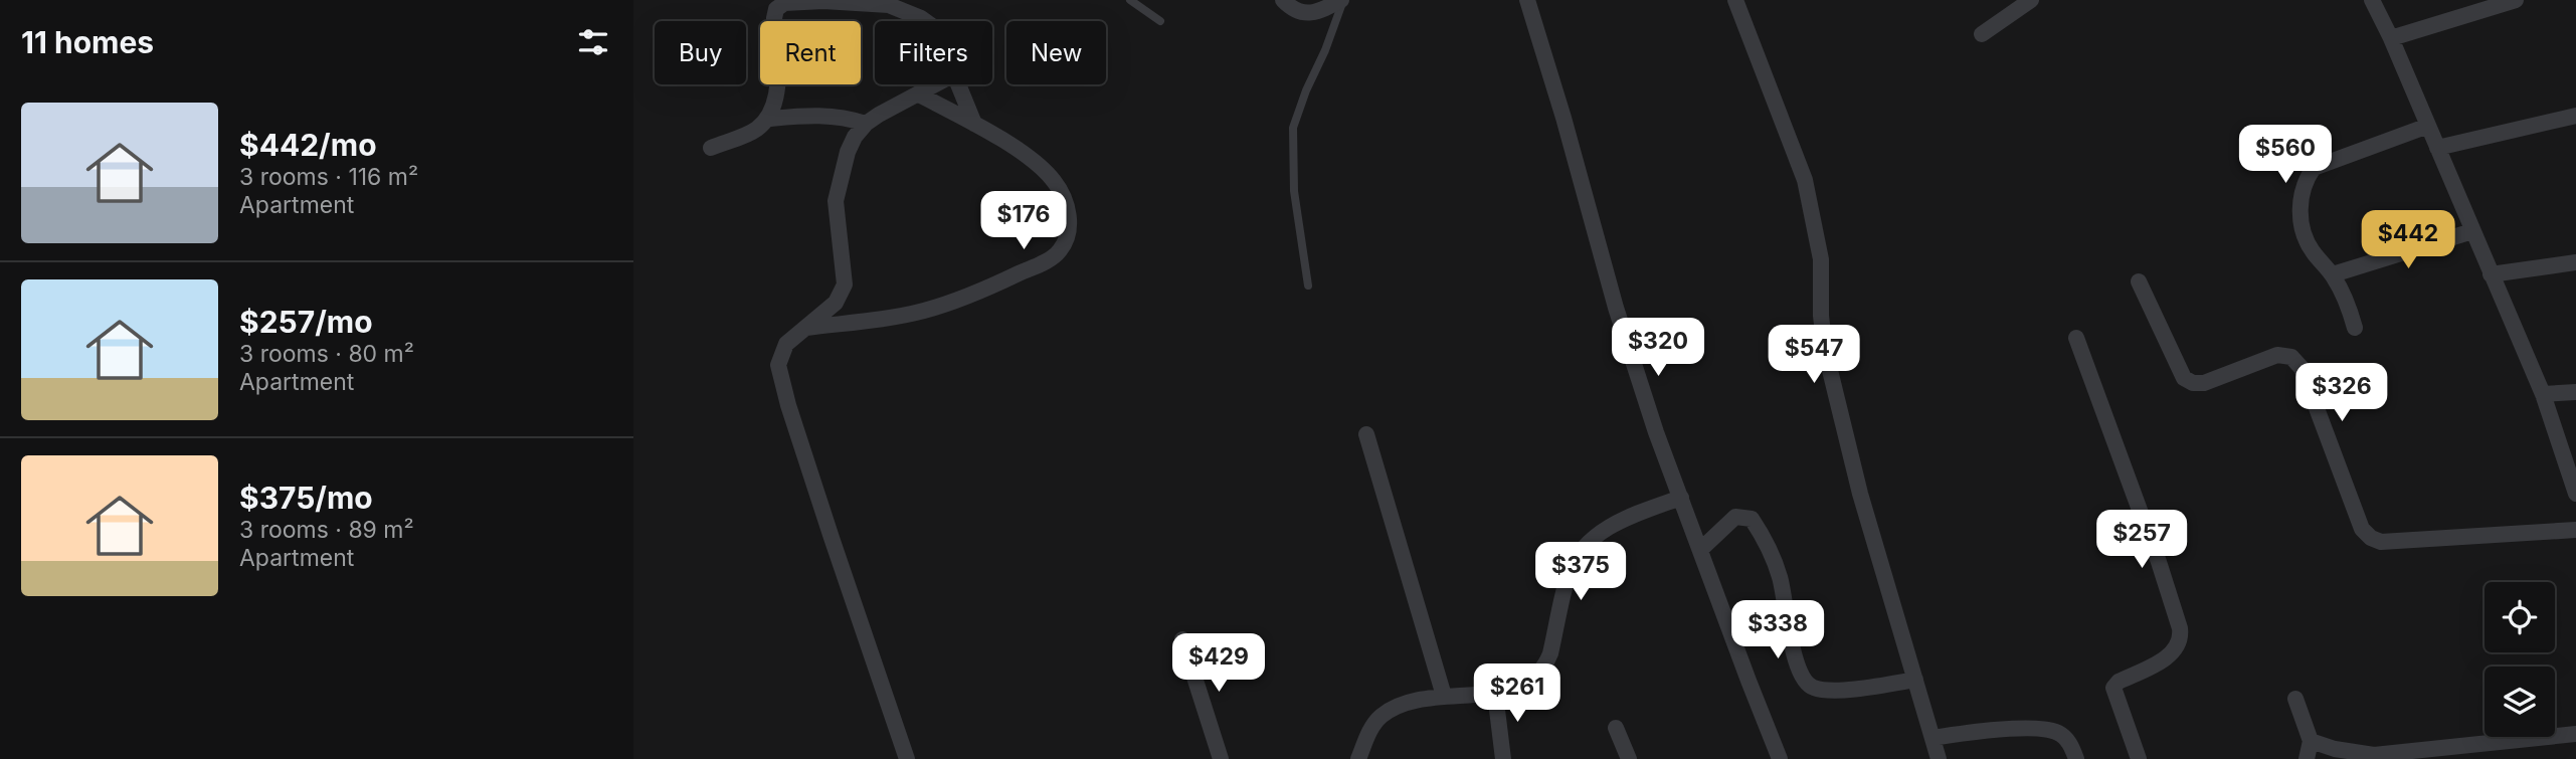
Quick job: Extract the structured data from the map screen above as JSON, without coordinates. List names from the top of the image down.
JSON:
{
  "page": {
    "heading": "11 homes",
    "chip": [
      "Buy",
      "Rent",
      "Filters",
      "New"
    ],
    "list": [
      {
        "name": "$442/mo",
        "note": "3 rooms · 116 m² · Apartment"
      },
      {
        "name": "$257/mo",
        "note": "3 rooms · 80 m² · Apartment"
      },
      {
        "name": "$375/mo",
        "note": "3 rooms · 89 m² · Apartment"
      }
    ],
    "price": [
      "$560",
      "$176",
      "$442",
      "$320",
      "$547",
      "$326",
      "$257",
      "$375",
      "$338",
      "$429",
      "$261"
    ]
  }
}
